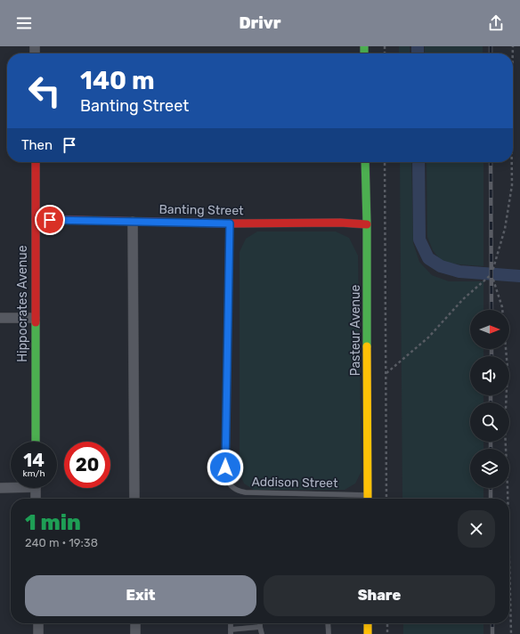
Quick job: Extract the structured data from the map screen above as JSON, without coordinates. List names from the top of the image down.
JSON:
{
  "streets": {
    "street": ["Banting Street", "Hippocrates Avenue", "Pasteur Avenue"],
    "lane": ["Addison Street"]
  },
  "crossings": [
    ["Banting Street", "Hippocrates Avenue"],
    ["Banting Street", "Pasteur Avenue"],
    ["Banting Street", "Addison Street"],
    ["Pasteur Avenue", "Addison Street"]
  ],
  "north": "right",
  "page": {
    "header": "Drivr",
    "turn": ["140 m", "Banting Street"],
    "then": "Then",
    "speed": "14 km/h",
    "limit": "20",
    "heading": ["1 min", "240 m · 19:38"],
    "buttons": ["Exit", "Share"]
  }
}
